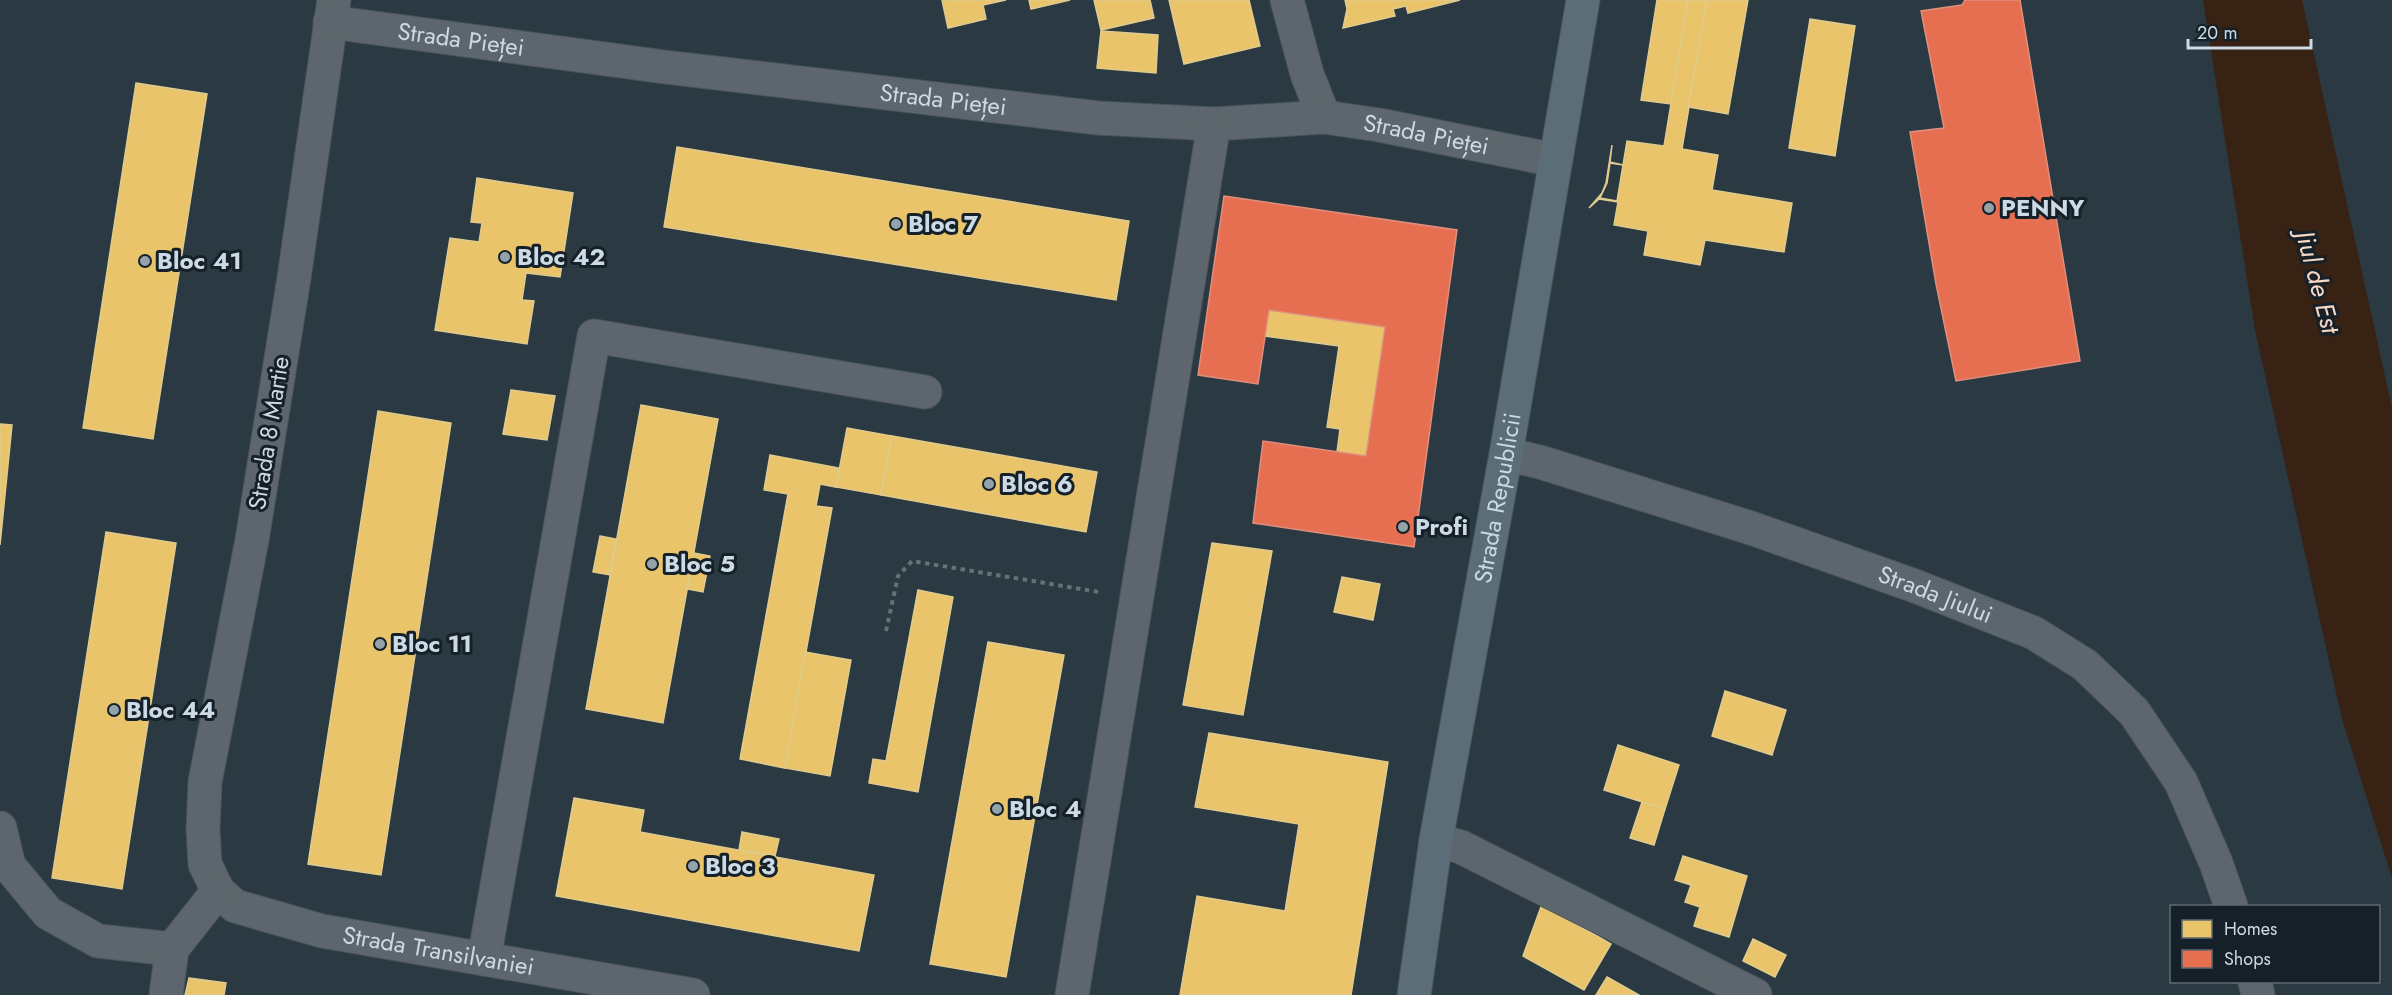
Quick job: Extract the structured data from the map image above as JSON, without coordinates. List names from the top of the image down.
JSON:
{
  "streets": {
    "main road": ["Strada Republicii"],
    "street": [
      "Strada Pieței",
      "Strada 8 Martie",
      "Strada Jiului",
      "Strada Transilvaniei"
    ]
  },
  "crossings": [
    ["Strada Pieței", "Strada 8 Martie"],
    ["Strada Pieței", "Strada Republicii"],
    ["Strada 8 Martie", "Strada Transilvaniei"],
    ["Strada Republicii", "Strada Jiului"]
  ],
  "water": ["Jiul de Est"],
  "places": [
    "PENNY",
    "Bloc 7",
    "Bloc 42",
    "Bloc 41",
    "Bloc 6",
    "Profi",
    "Bloc 5",
    "Bloc 11",
    "Bloc 44",
    "Bloc 4",
    "Bloc 3"
  ],
  "legend": ["Homes", "Shops"],
  "scale_bar": "20 m"
}
